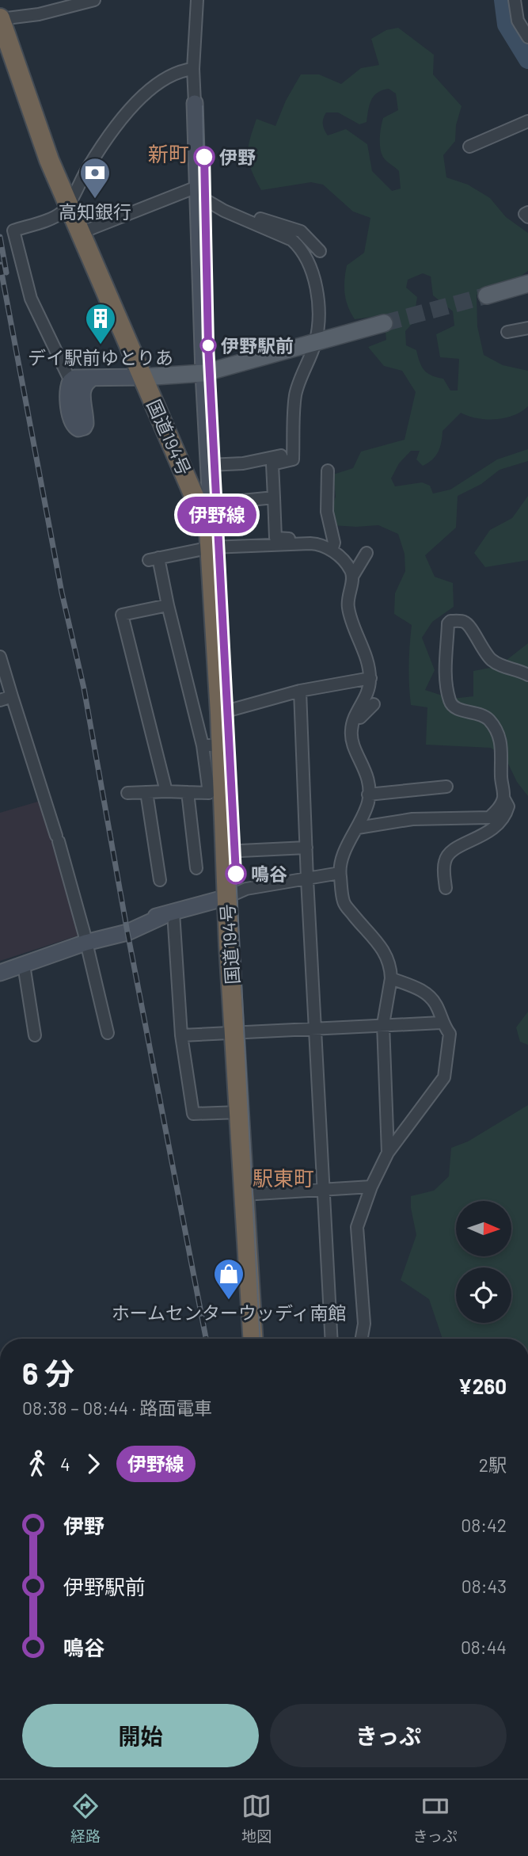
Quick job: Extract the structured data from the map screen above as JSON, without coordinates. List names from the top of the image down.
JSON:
{
  "streets": {
    "highway": ["国道194号"]
  },
  "districts": ["新町", "駅東町"],
  "places": {
    "other": ["伊野", "伊野駅前", "鳴谷"],
    "bank": ["高知銀行"],
    "building": ["デイ駅前ゆとりあ"],
    "shop": ["ホームセンターウッディ南館"]
  },
  "lines": ["tram line 伊野線"],
  "north": "right",
  "page": {
    "on_map": "伊野線",
    "heading": ["6 分", "08:38 – 08:44 · 路面電車", "¥260"],
    "legs": ["4", "伊野線", "2駅"],
    "list": [
      {
        "name": "伊野",
        "value": "08:42"
      },
      {
        "name": "伊野駅前",
        "value": "08:43"
      },
      {
        "name": "鳴谷",
        "value": "08:44"
      }
    ],
    "buttons": ["開始", "きっぷ"],
    "tabs": ["経路", "地図", "きっぷ"]
  }
}
